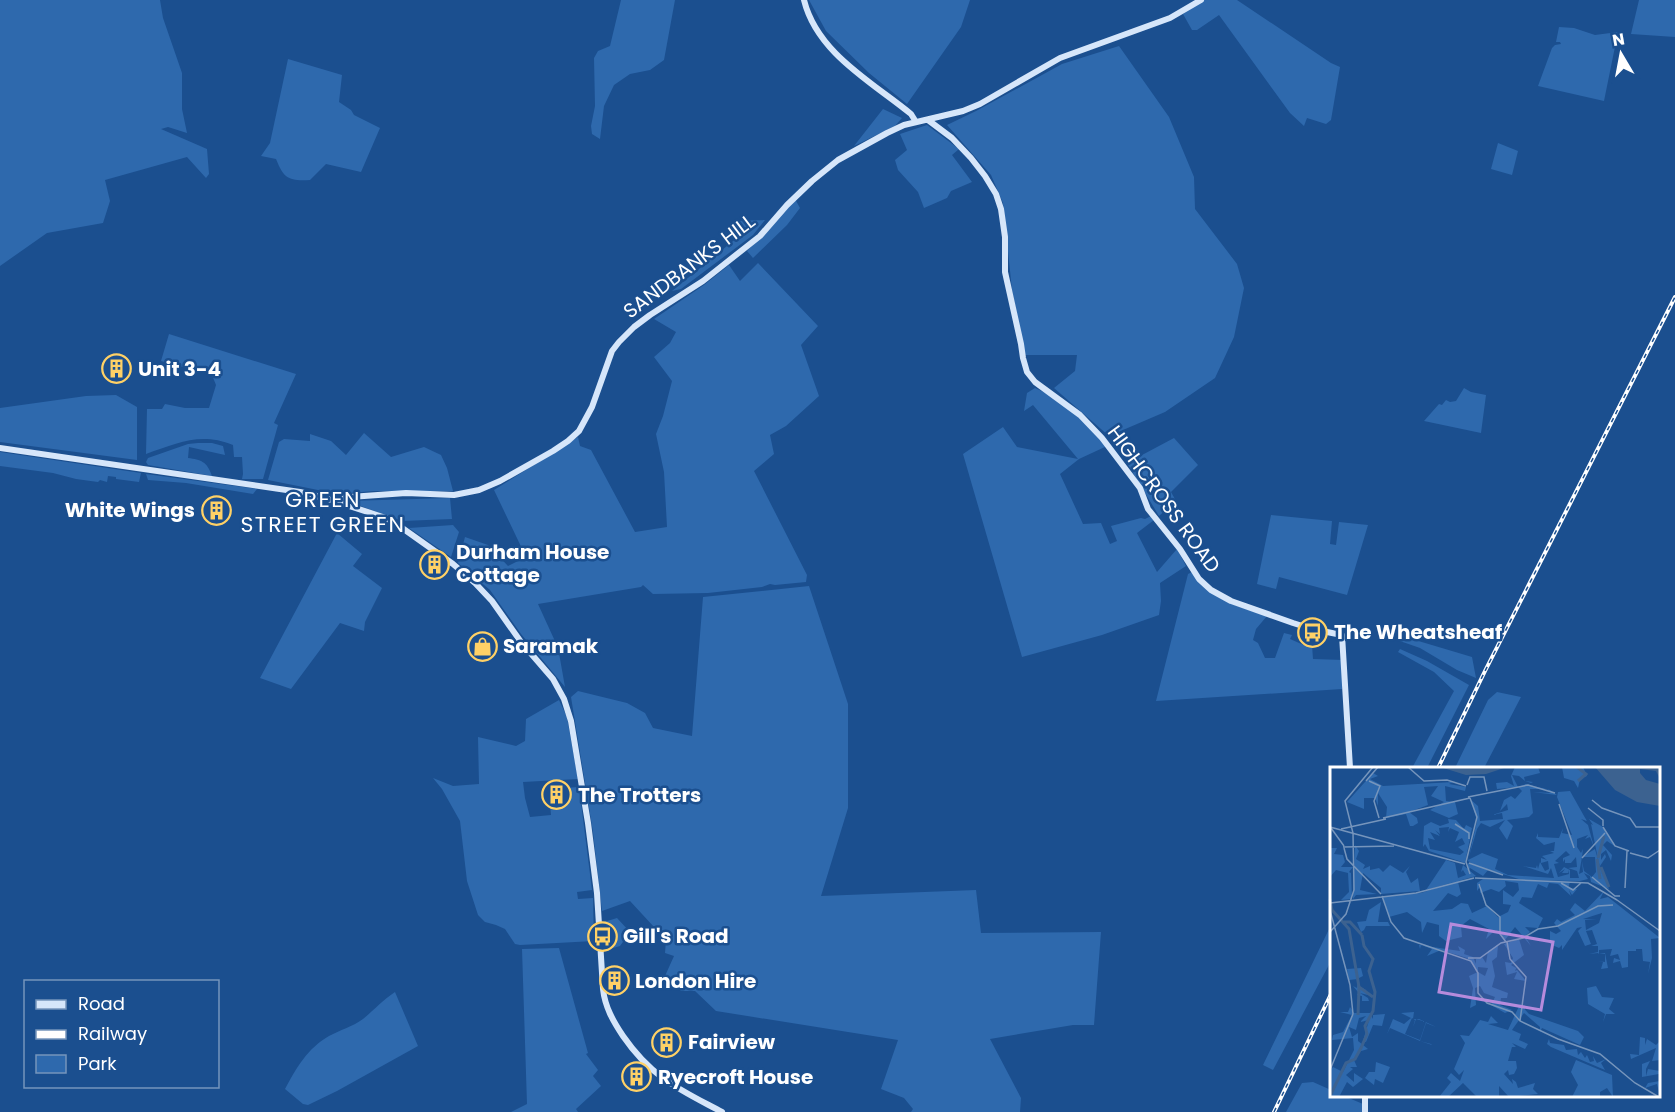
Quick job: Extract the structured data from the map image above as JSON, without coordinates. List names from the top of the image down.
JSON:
{
  "streets": {
    "main road": ["SANDBANKS HILL", "HIGHCROSS ROAD"]
  },
  "crossings": [
    ["SANDBANKS HILL", "HIGHCROSS ROAD"]
  ],
  "districts": ["GREEN STREET GREEN"],
  "places": {
    "building": [
      "Unit 3-4",
      "White Wings",
      "Durham House Cottage",
      "The Trotters",
      "London Hire",
      "Fairview",
      "Ryecroft House"
    ],
    "bus stop": ["The Wheatsheaf", "Gill's Road"],
    "shop": ["Saramak"]
  },
  "legend": ["Road", "Railway", "Park"],
  "north": "top"
}
